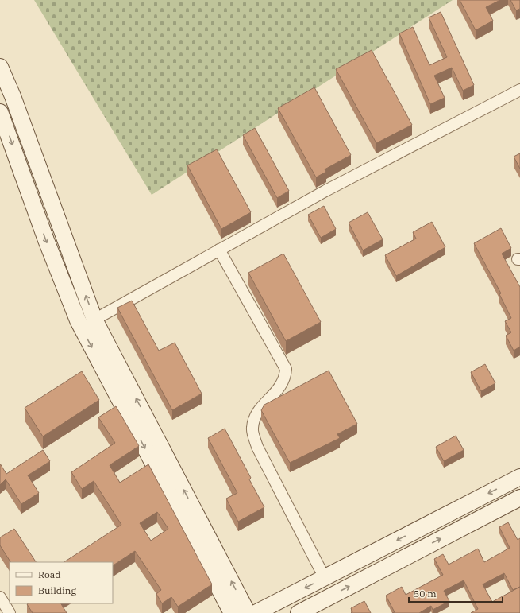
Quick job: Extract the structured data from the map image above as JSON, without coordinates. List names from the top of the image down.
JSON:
{
  "legend": ["Road", "Building"],
  "scale_bar": "50 m"
}
